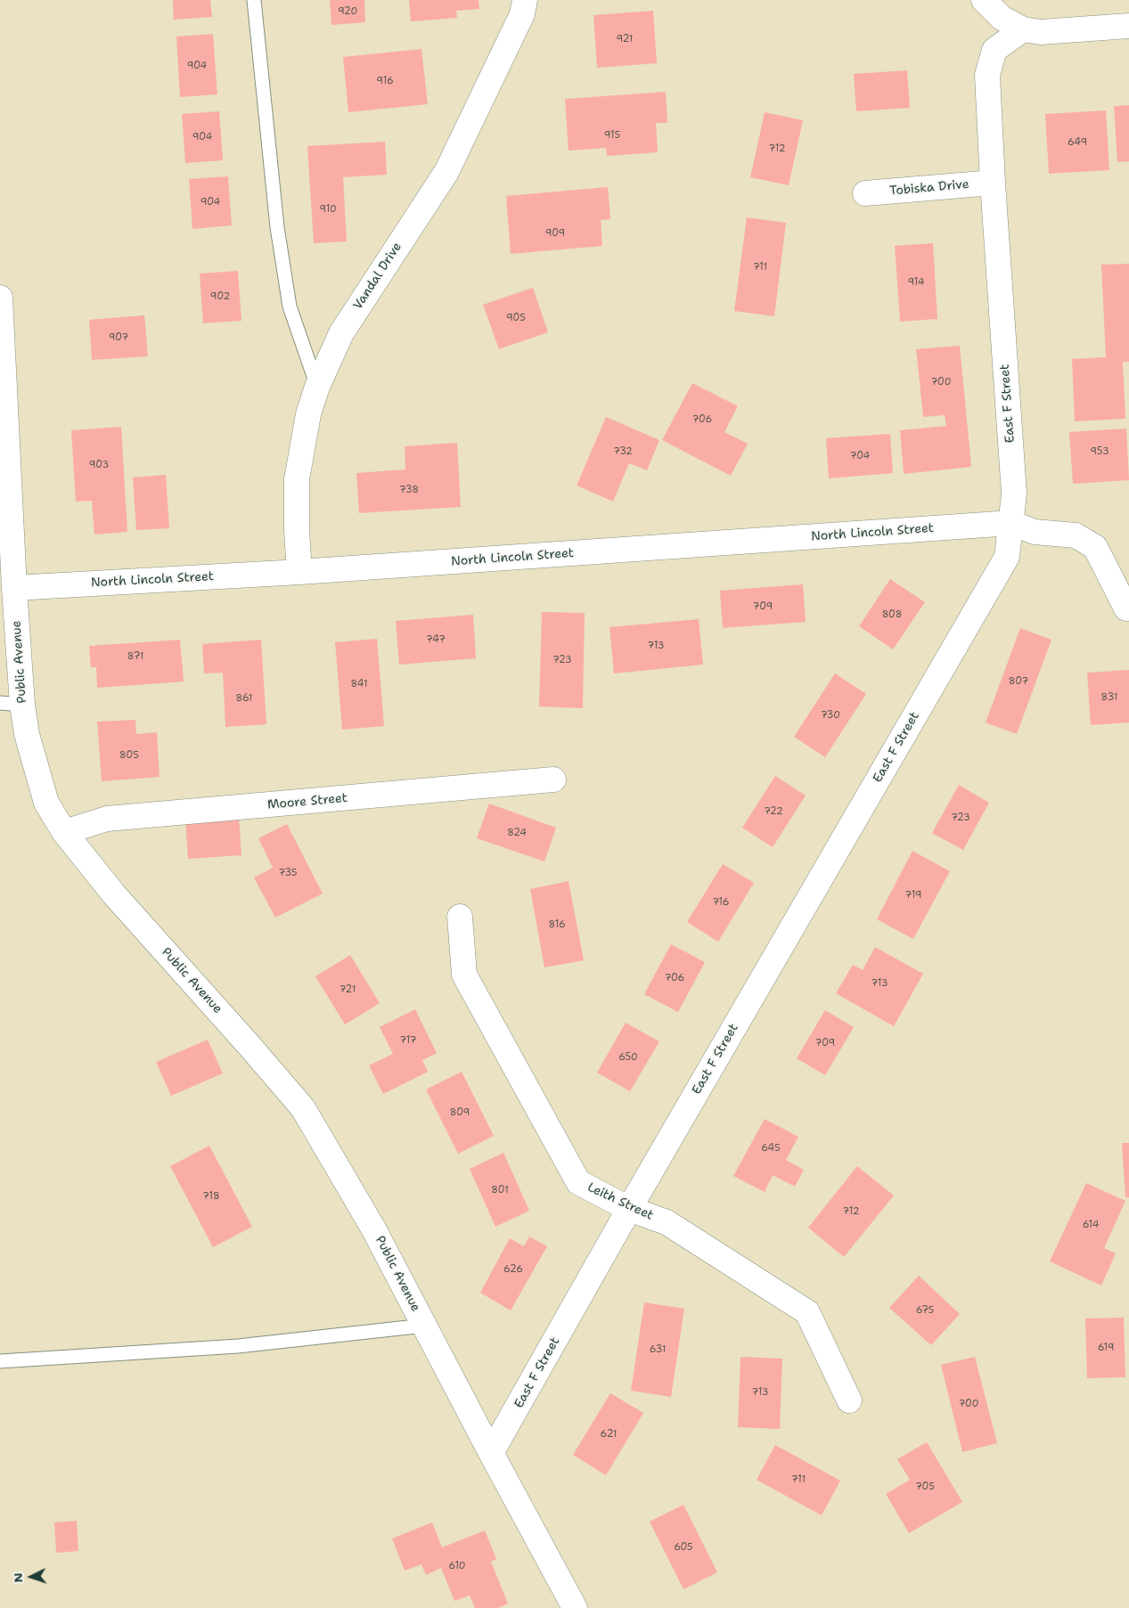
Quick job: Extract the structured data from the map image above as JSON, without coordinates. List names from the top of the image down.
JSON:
{
  "streets": {
    "street": [
      "Tobiska Drive",
      "Vandal Drive",
      "East F Street",
      "North Lincoln Street",
      "Public Avenue",
      "Moore Street",
      "Leith Street"
    ]
  },
  "crossings": [
    ["Tobiska Drive", "East F Street"],
    ["Vandal Drive", "North Lincoln Street"],
    ["East F Street", "North Lincoln Street"],
    ["East F Street", "Public Avenue"],
    ["East F Street", "Leith Street"],
    ["North Lincoln Street", "Public Avenue"],
    ["Public Avenue", "Moore Street"]
  ],
  "house_numbers": [
    "920",
    "921",
    "904",
    "916",
    "915",
    "904",
    "649",
    "712",
    "904",
    "910",
    "909",
    "711",
    "914",
    "902",
    "905",
    "907",
    "700",
    "706",
    "732",
    "953",
    "704",
    "903",
    "738",
    "709",
    "808",
    "747",
    "713",
    "871",
    "723",
    "807",
    "841",
    "831",
    "861",
    "730",
    "805",
    "722",
    "723",
    "824",
    "735",
    "719",
    "716",
    "816",
    "706",
    "713",
    "721",
    "717",
    "709",
    "650",
    "809",
    "645",
    "801",
    "718",
    "712",
    "614",
    "626",
    "675",
    "619",
    "631",
    "713",
    "700",
    "621",
    "711",
    "705",
    "605",
    "610"
  ],
  "north": "left"
}
